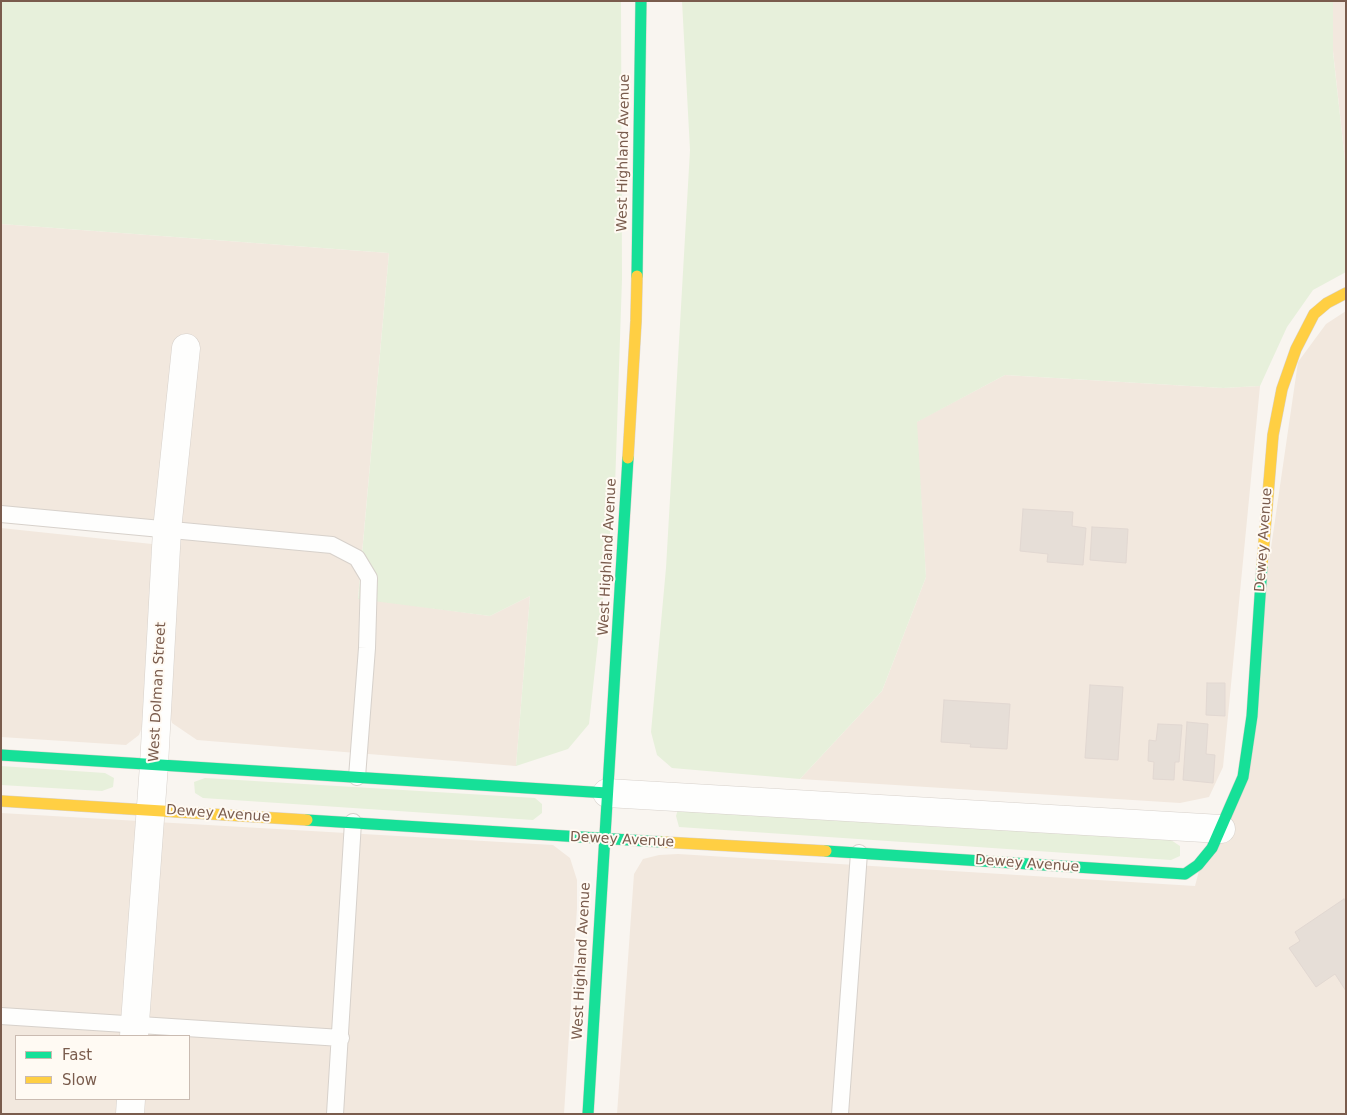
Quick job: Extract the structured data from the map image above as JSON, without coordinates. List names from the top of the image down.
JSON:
{
  "streets": {
    "street": ["West Highland Avenue", "Dewey Avenue", "West Dolman Street"]
  },
  "crossings": [
    ["West Highland Avenue", "Dewey Avenue"],
    ["Dewey Avenue", "West Dolman Street"]
  ],
  "legend": ["Fast", "Slow"]
}
